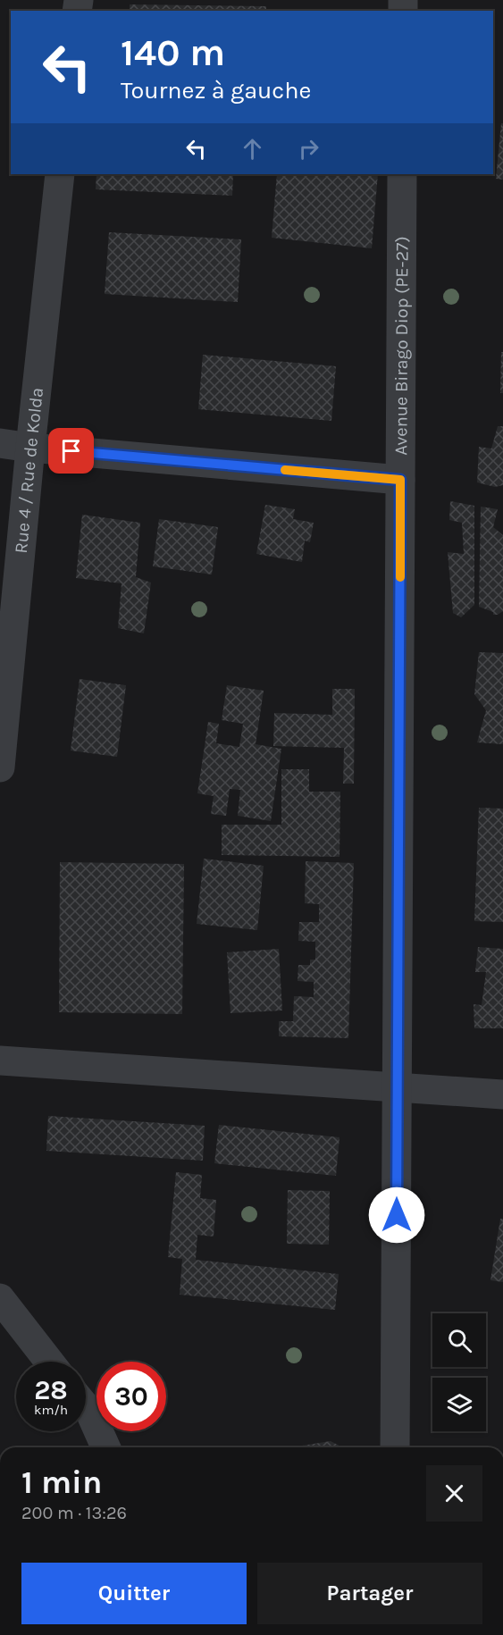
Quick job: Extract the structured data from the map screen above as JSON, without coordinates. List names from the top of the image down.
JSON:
{
  "streets": {
    "street": ["Avenue Birago Diop (PE-27)", "Rue 4 / Rue de Kolda"]
  },
  "page": {
    "turn": ["140 m", "Tournez à gauche"],
    "speed": "28 km/h",
    "limit": "30",
    "heading": ["1 min", "200 m · 13:26"],
    "buttons": ["Quitter", "Partager"]
  }
}
